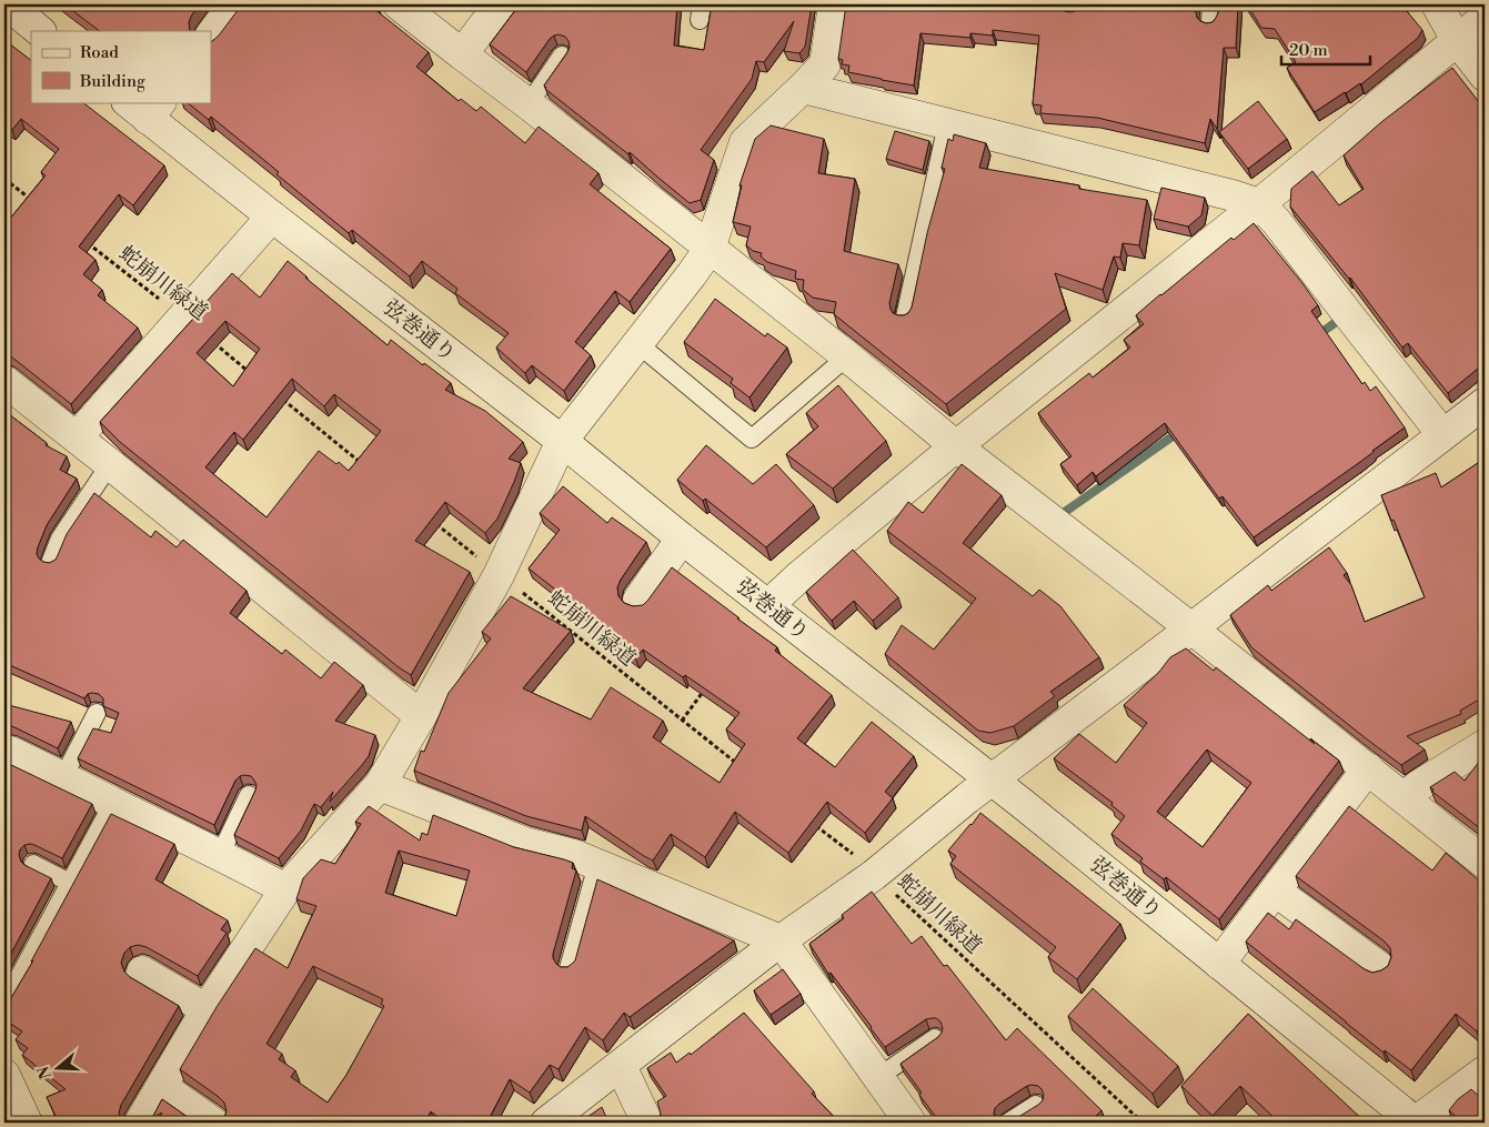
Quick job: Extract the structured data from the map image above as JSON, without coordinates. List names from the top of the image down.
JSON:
{
  "streets": {
    "street": ["弦巻通り"],
    "path": ["蛇崩川緑道"]
  },
  "legend": ["Road", "Building"],
  "scale_bar": "20 m",
  "north": "left"
}
